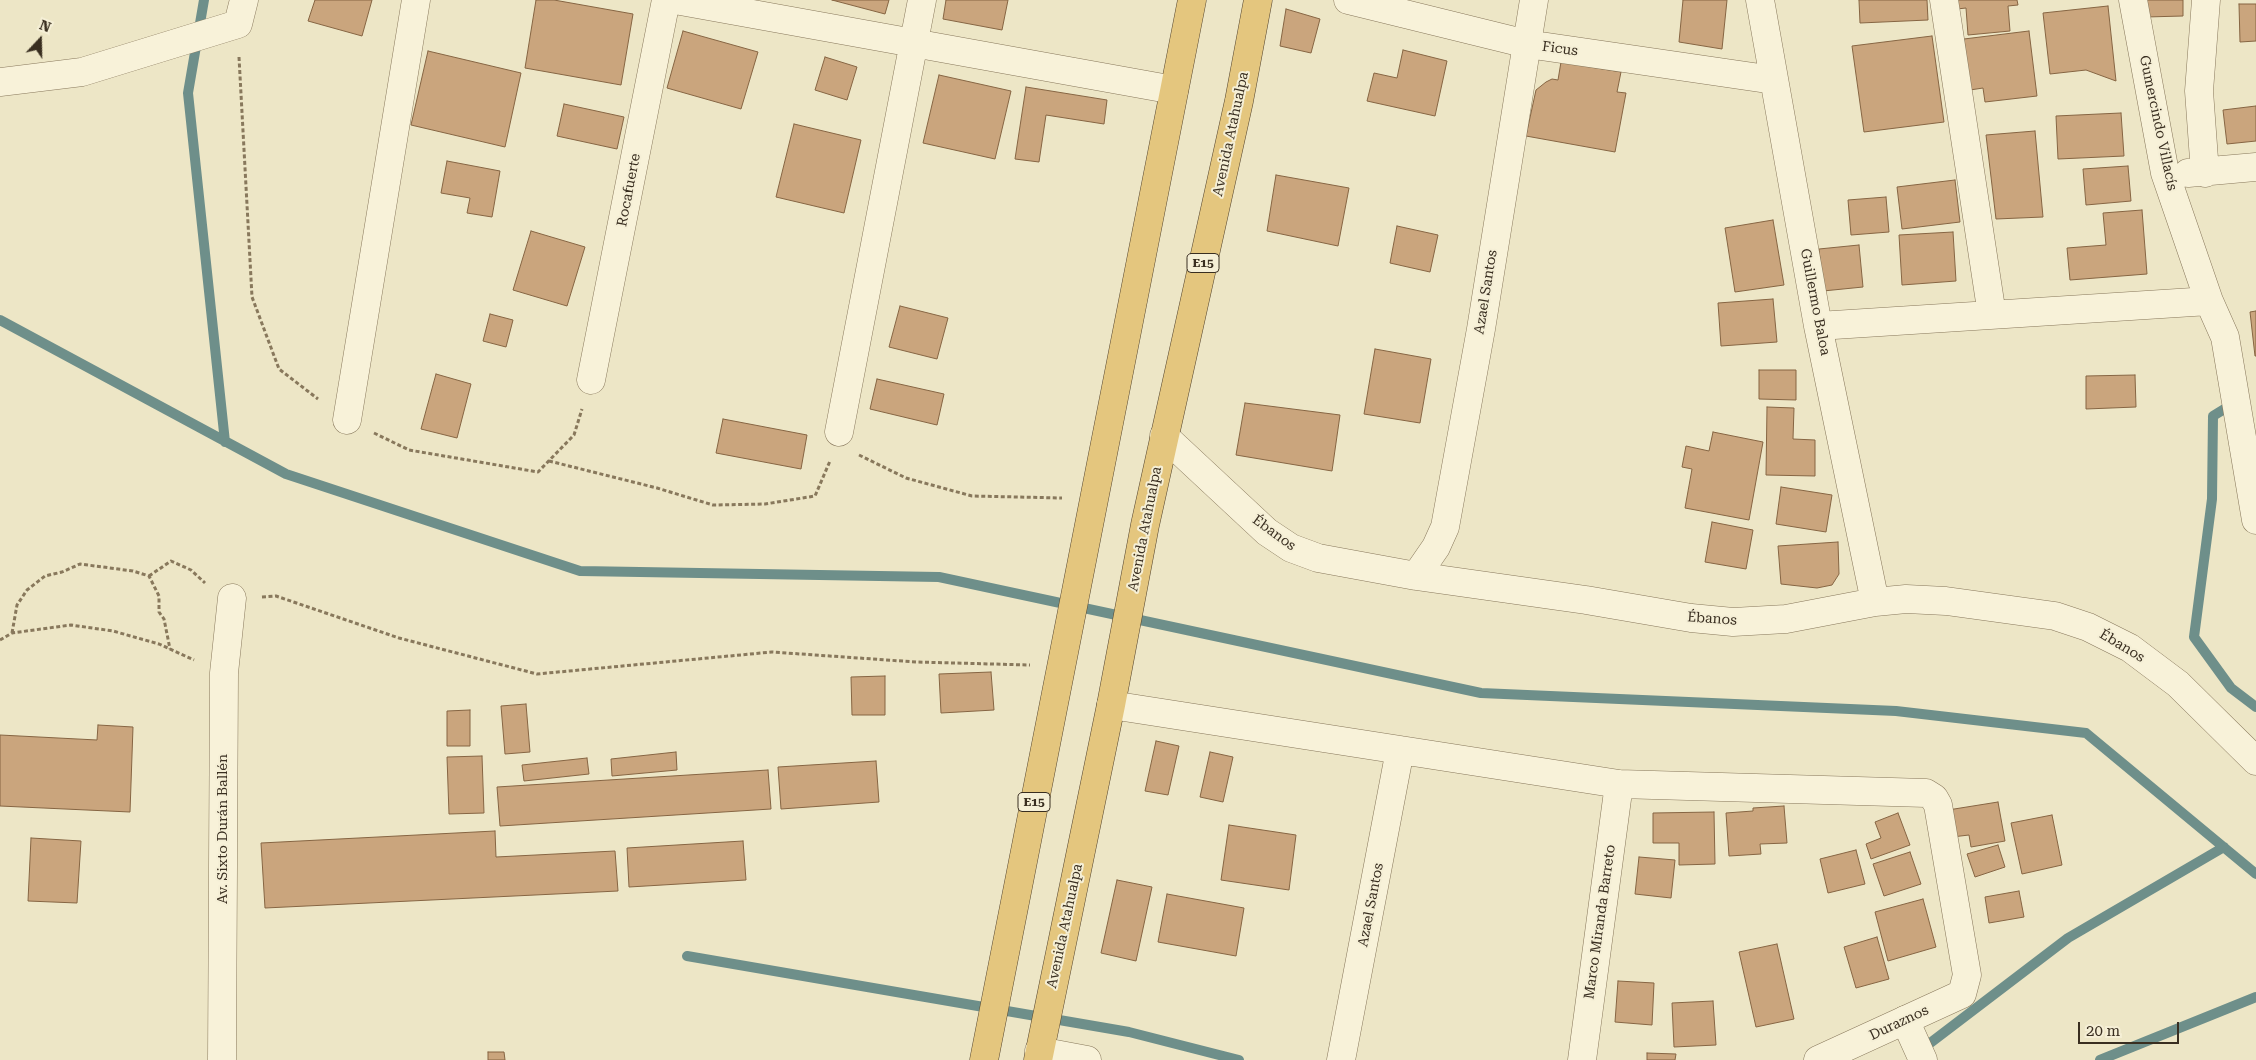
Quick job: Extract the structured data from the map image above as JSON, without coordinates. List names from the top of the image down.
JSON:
{
  "streets": {
    "highway": ["Avenida Atahualpa", "E15"],
    "street": [
      "Ficus",
      "Gumercindo Villacís",
      "Rocafuerte",
      "Azael Santos",
      "Guillermo Baloa",
      "Ébanos",
      "Av. Sixto Durán Ballén",
      "Marco Miranda Barreto",
      "Duraznos"
    ]
  },
  "crossings": [
    ["Ficus", "Azael Santos"],
    ["Ficus", "Guillermo Baloa"],
    ["Avenida Atahualpa", "Ébanos"],
    ["Azael Santos", "Ébanos"],
    ["Guillermo Baloa", "Ébanos"],
    ["Marco Miranda Barreto", "Duraznos"]
  ],
  "scale_bar": "20 m",
  "north": "top"
}
